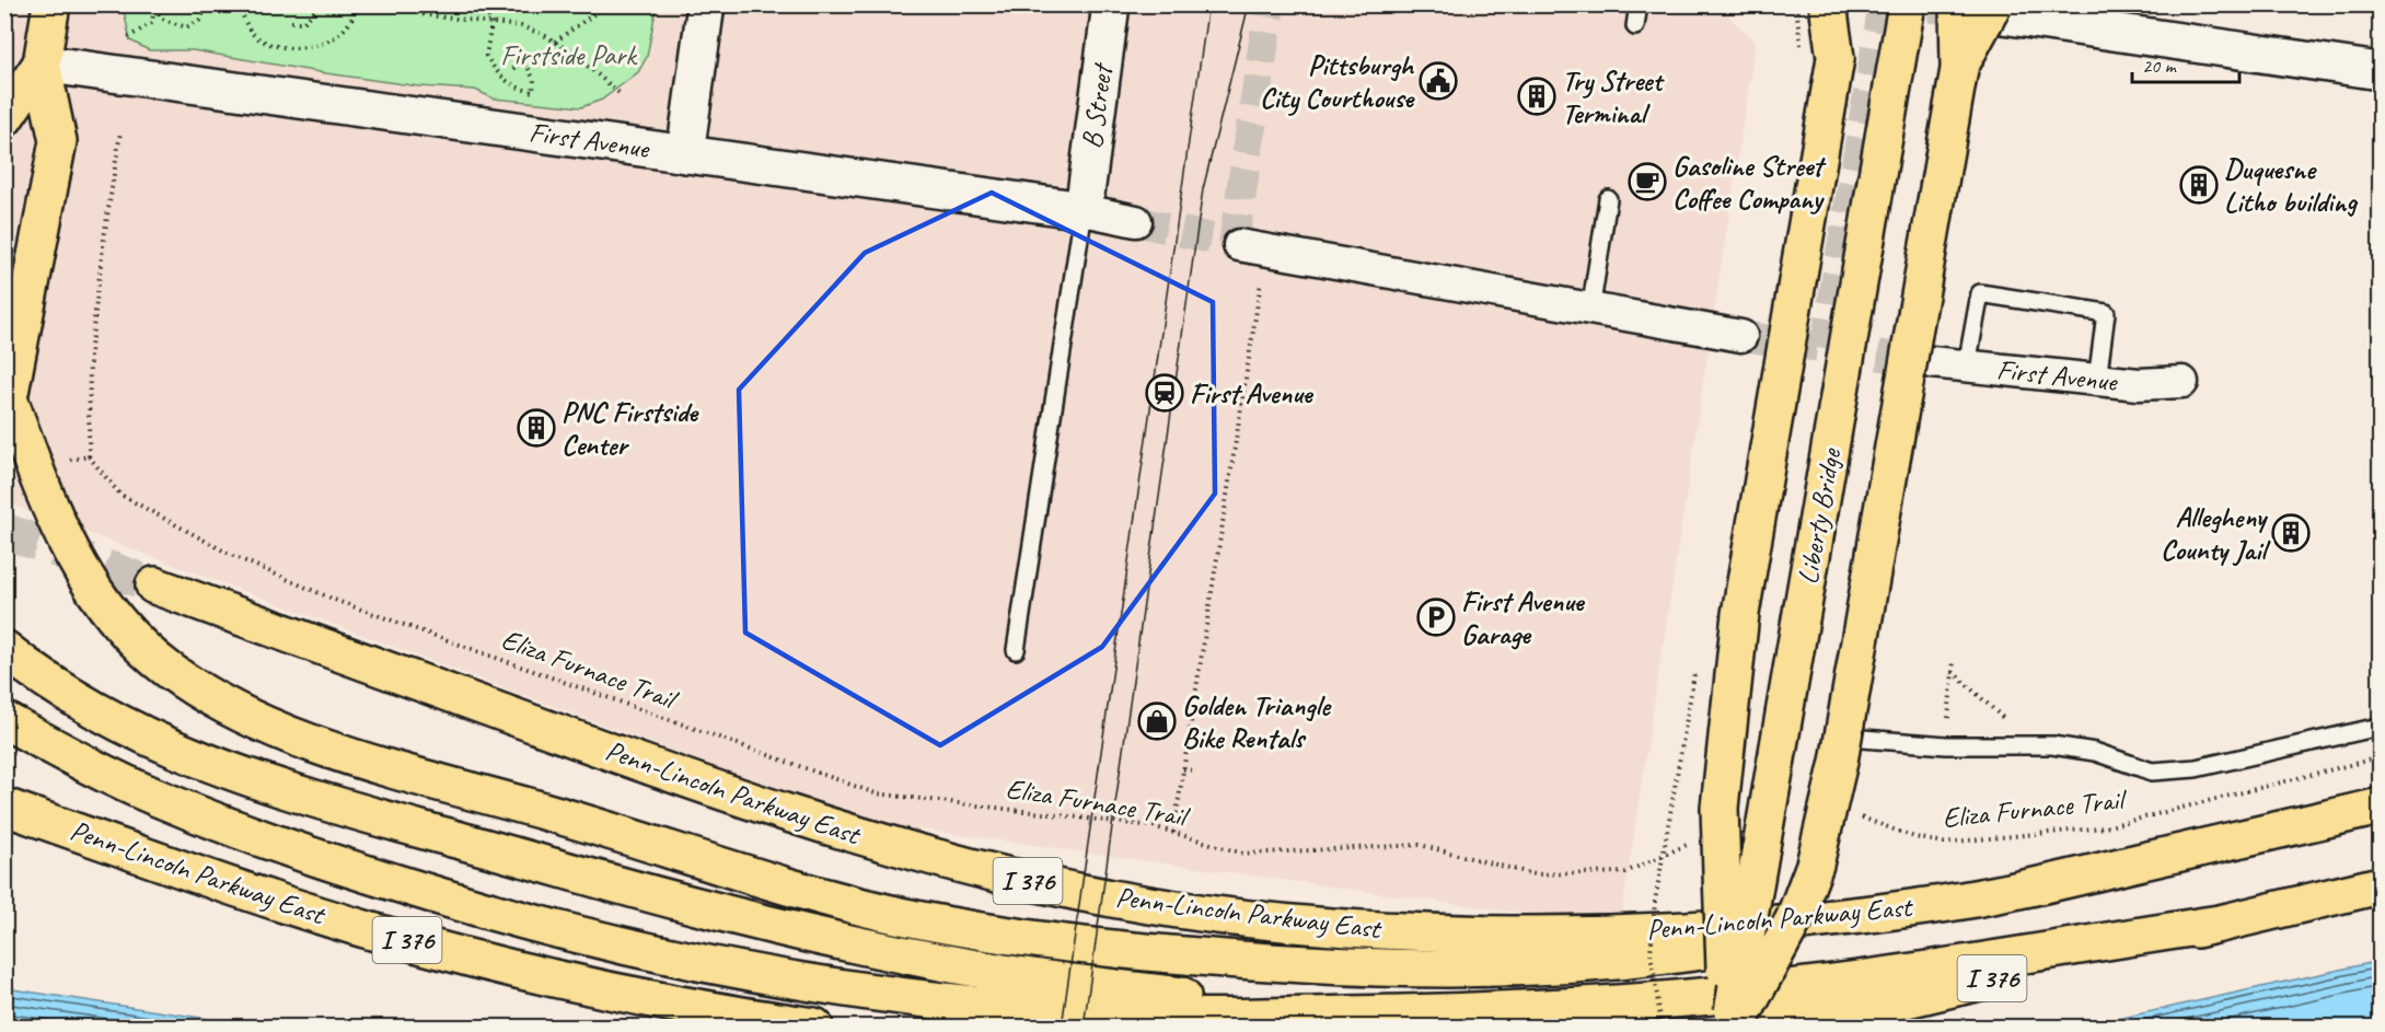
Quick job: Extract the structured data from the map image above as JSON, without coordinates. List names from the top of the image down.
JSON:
{
  "streets": {
    "main road": [
      "B Street",
      "First Avenue",
      "Liberty Bridge",
      "Penn-Lincoln Parkway East",
      "I 376"
    ],
    "path": ["Eliza Furnace Trail"]
  },
  "crossings": [
    ["B Street", "First Avenue"]
  ],
  "parks": ["Firstside Park"],
  "places": {
    "public building": ["Pittsburgh City Courthouse"],
    "building": [
      "Try Street Terminal",
      "Duquesne Litho building",
      "PNC Firstside Center",
      "Allegheny County Jail"
    ],
    "cafe": ["Gasoline Street Coffee Company"],
    "station": ["First Avenue"],
    "parking": ["First Avenue Garage"],
    "shop": ["Golden Triangle Bike Rentals"]
  },
  "scale_bar": "20 m"
}
